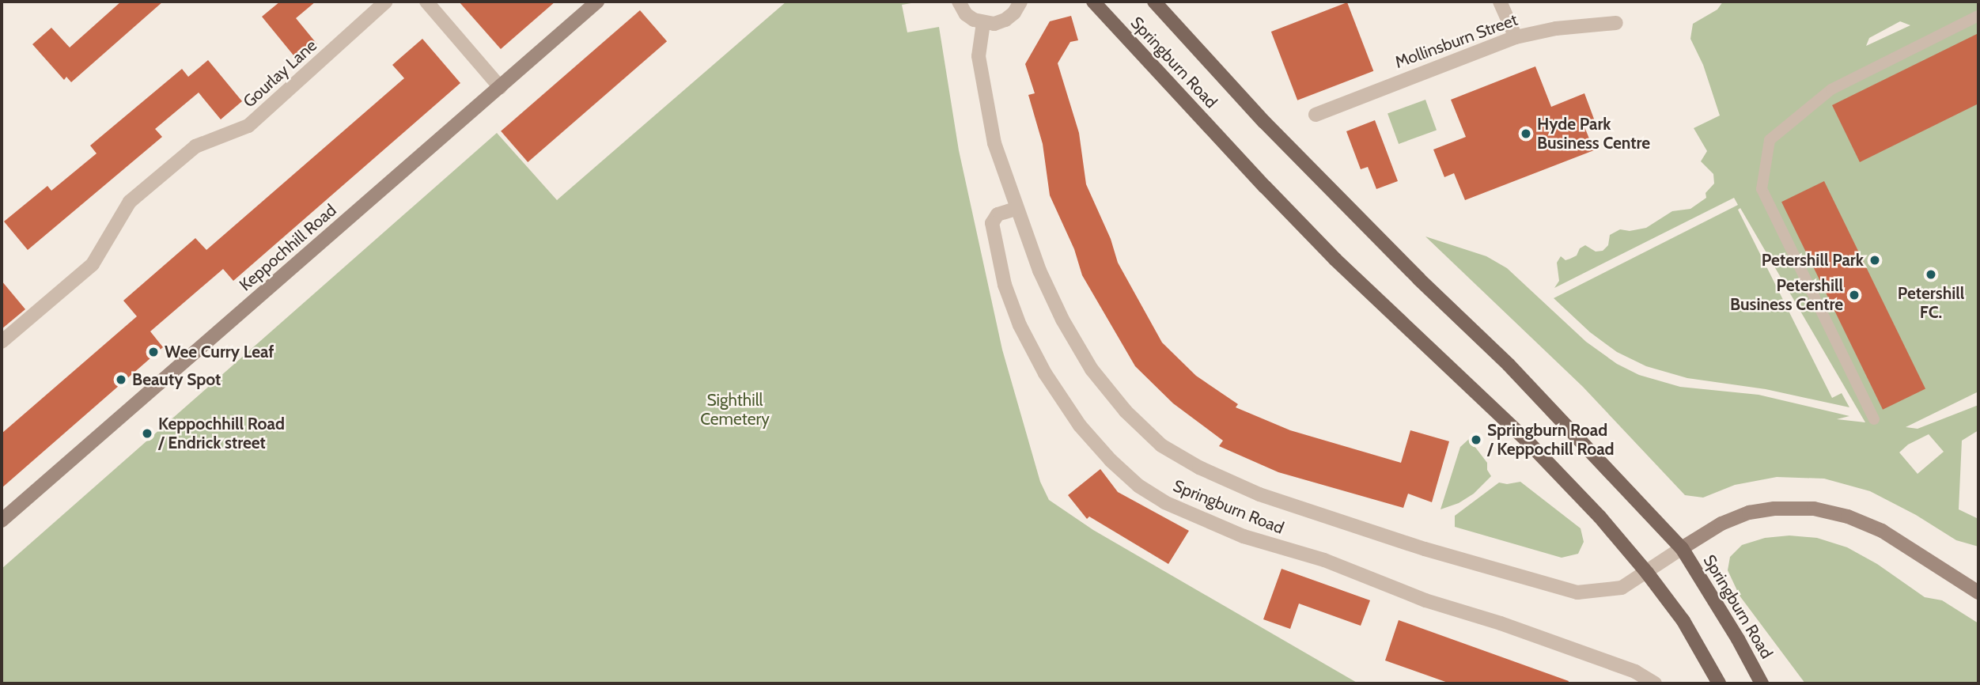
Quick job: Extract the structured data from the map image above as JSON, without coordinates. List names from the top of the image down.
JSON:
{
  "streets": {
    "main road": ["Springburn Road"],
    "street": ["Mollinsburn Street", "Gourlay Lane", "Keppochhill Road"]
  },
  "parks": ["Sighthill Cemetery"],
  "places": [
    "Hyde Park Business Centre",
    "Petershill Park",
    "Petershill FC.",
    "Petershill Business Centre",
    "Wee Curry Leaf",
    "Beauty Spot",
    "Keppochhill Road / Endrick street",
    "Springburn Road / Keppochill Road"
  ]
}
